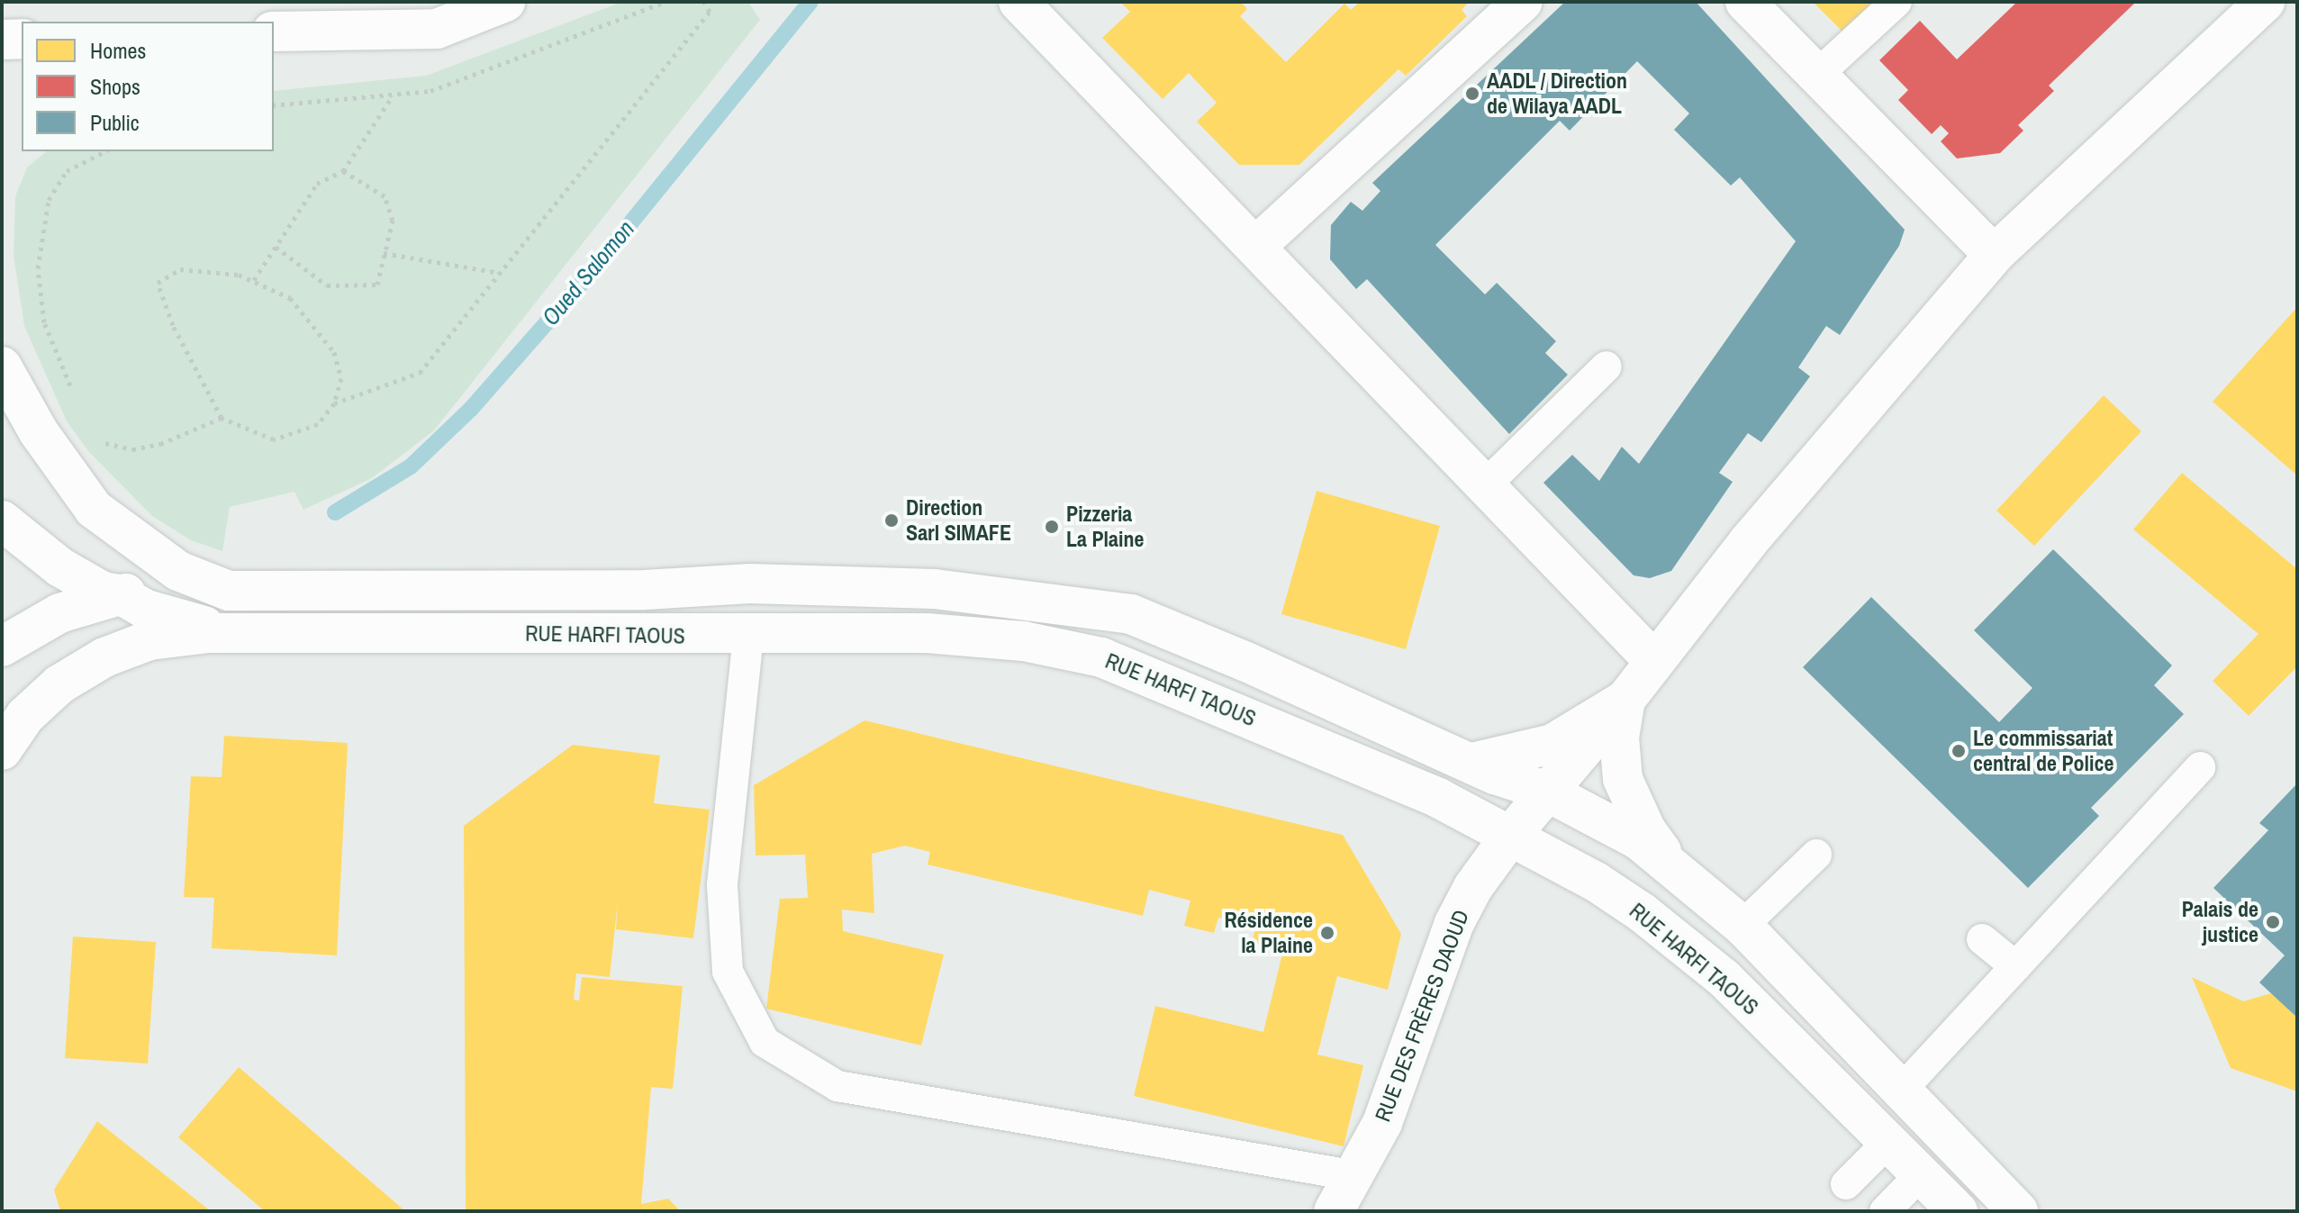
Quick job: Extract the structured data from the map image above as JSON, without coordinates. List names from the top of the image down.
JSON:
{
  "streets": {
    "street": ["RUE HARFI TAOUS", "RUE DES FRÈRES DAOUD"]
  },
  "crossings": [
    ["RUE HARFI TAOUS", "RUE DES FRÈRES DAOUD"]
  ],
  "water": ["Oued Salomon"],
  "places": [
    "AADL / Direction de Wilaya AADL",
    "Direction Sarl SIMAFE",
    "Pizzeria La Plaine",
    "Le commissariat central de Police",
    "Palais de justice",
    "Résidence la Plaine"
  ],
  "legend": ["Homes", "Shops", "Public"]
}
